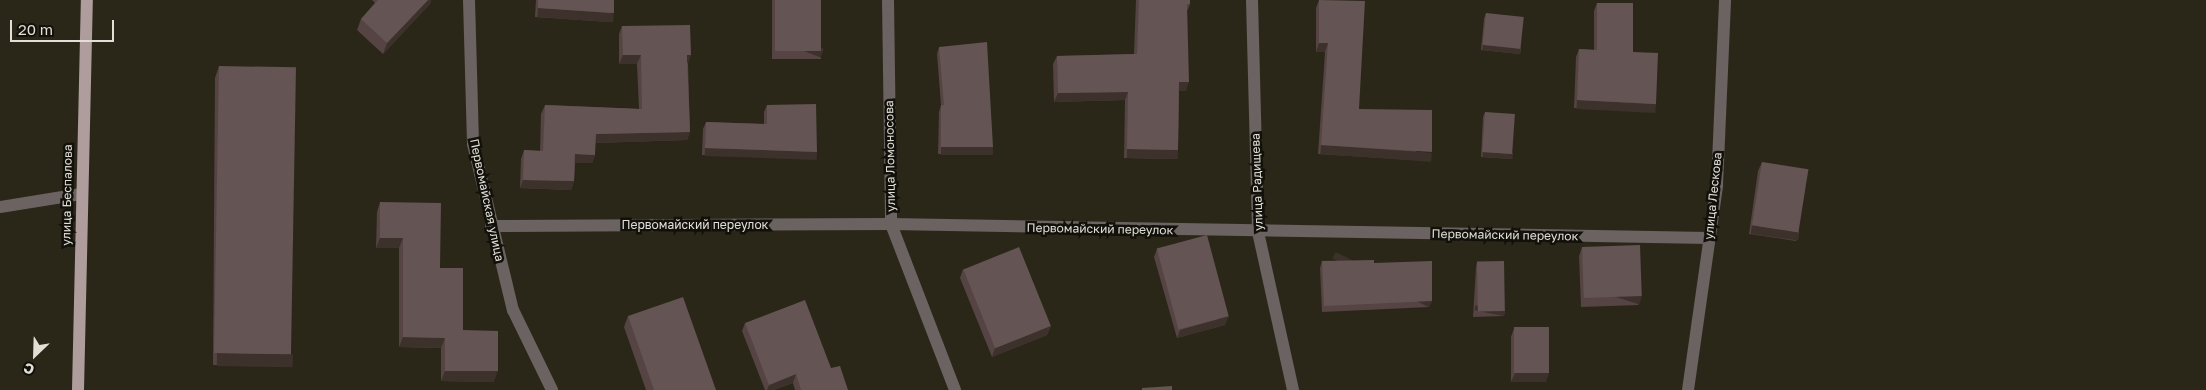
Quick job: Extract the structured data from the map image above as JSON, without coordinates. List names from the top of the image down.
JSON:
{
  "streets": {
    "main road": ["улица Беспалова"],
    "street": [
      "улица Ломоносова",
      "улица Радищева",
      "улица Лескова",
      "Первомайская улица",
      "Первомайский переулок"
    ]
  },
  "crossings": [
    ["улица Ломоносова", "Первомайский переулок"],
    ["улица Радищева", "Первомайский переулок"],
    ["улица Лескова", "Первомайский переулок"],
    ["Первомайская улица", "Первомайский переулок"]
  ],
  "scale_bar": "20 m",
  "north": "bottom left"
}
